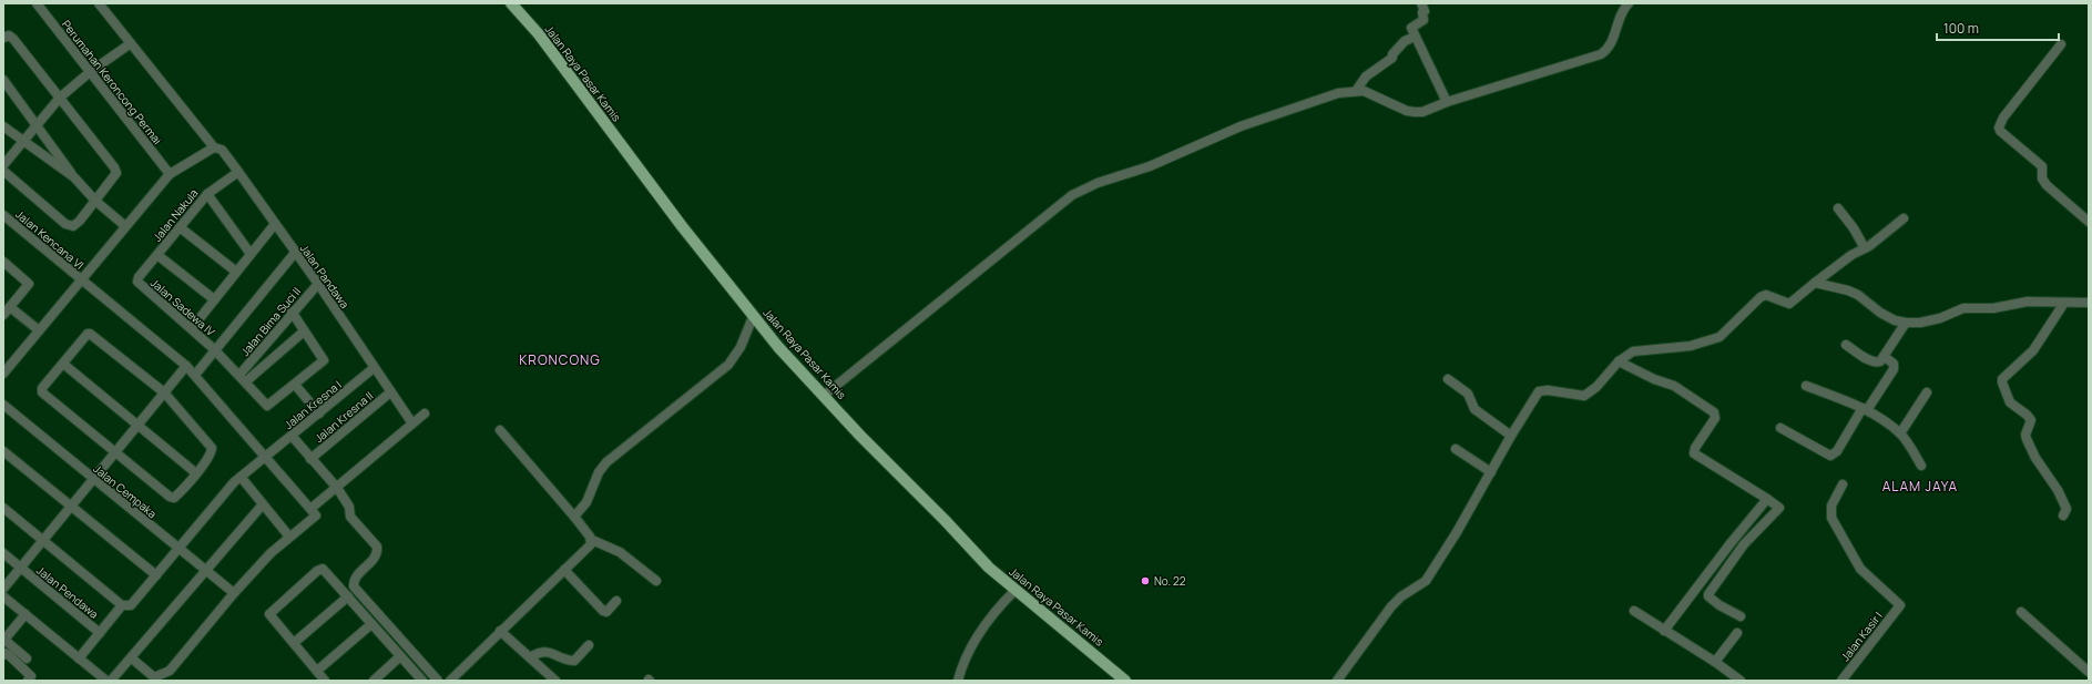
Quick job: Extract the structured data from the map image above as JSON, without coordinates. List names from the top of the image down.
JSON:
{
  "streets": {
    "main road": ["Jalan Raya Pasar Kamis"],
    "street": [
      "Perumahan Keroncong Permai",
      "Jalan Nakula",
      "Jalan Kencana VI",
      "Jalan Pandawa",
      "Jalan Sadewa IV",
      "Jalan Bima Suci II",
      "Jalan Kresna I",
      "Jalan Kresna II",
      "Jalan Cempaka",
      "Jalan Pendawa",
      "Jalan Kasir I"
    ]
  },
  "crossings": [
    ["Jalan Nakula", "Jalan Pandawa"],
    ["Jalan Nakula", "Jalan Sadewa IV"],
    ["Jalan Kencana VI", "Jalan Kresna I"],
    ["Jalan Pandawa", "Jalan Bima Suci II"],
    ["Jalan Pandawa", "Jalan Kresna I"],
    ["Jalan Pandawa", "Jalan Kresna II"],
    ["Jalan Sadewa IV", "Jalan Bima Suci II"],
    ["Jalan Kresna I", "Jalan Cempaka"],
    ["Jalan Kresna I", "Jalan Pendawa"]
  ],
  "districts": ["KRONCONG", "ALAM JAYA"],
  "places": ["No. 22"],
  "scale_bar": "100 m"
}
